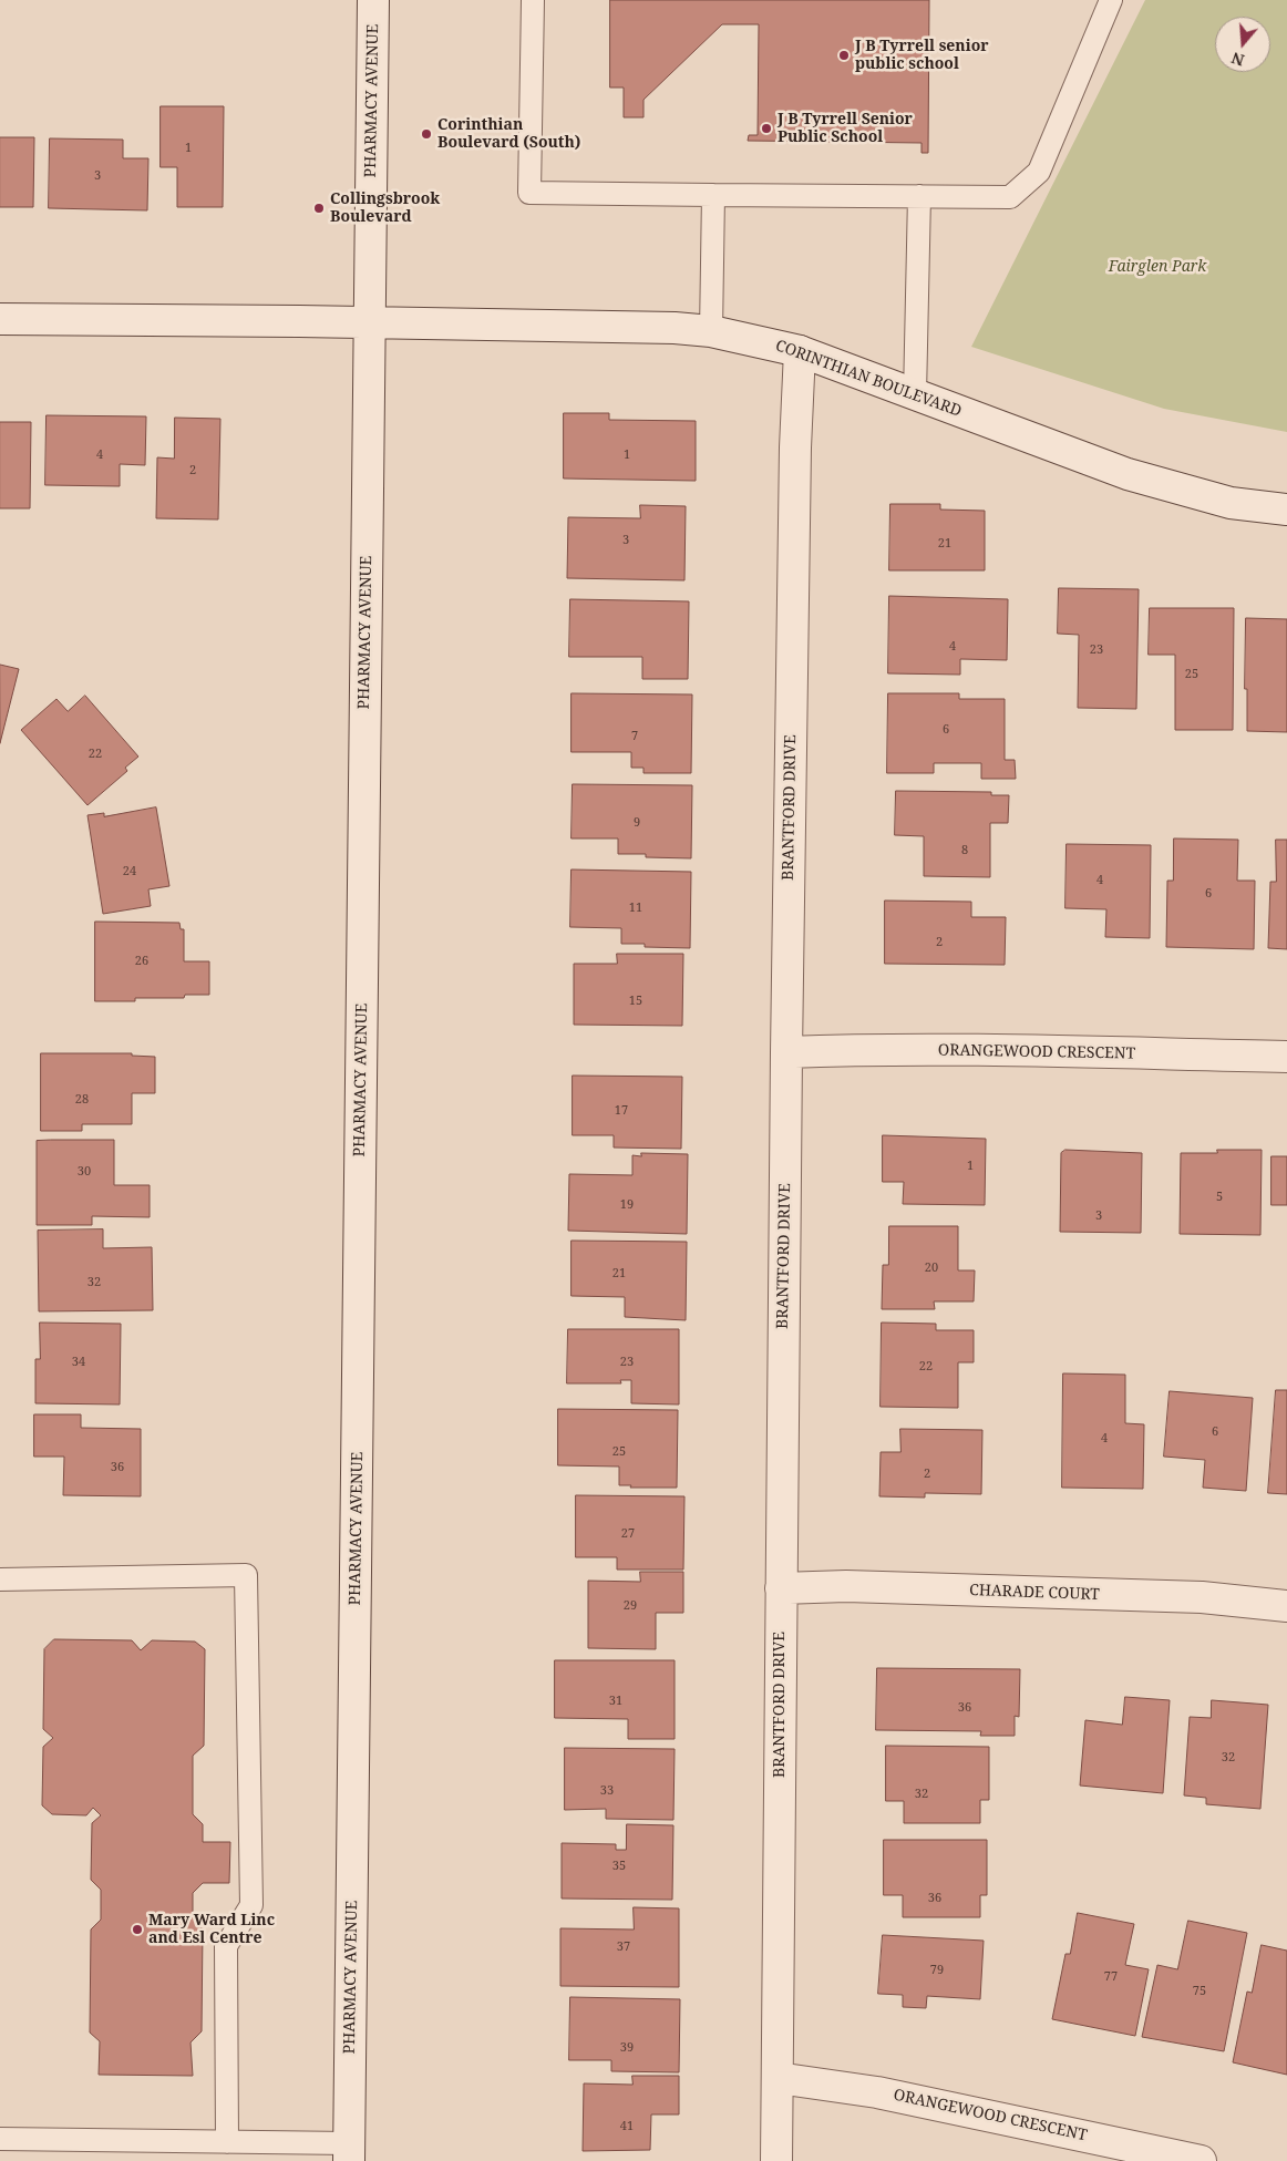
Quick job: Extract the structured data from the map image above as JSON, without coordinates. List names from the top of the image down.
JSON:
{
  "streets": {
    "street": [
      "PHARMACY AVENUE",
      "CORINTHIAN BOULEVARD",
      "BRANTFORD DRIVE",
      "ORANGEWOOD CRESCENT",
      "CHARADE COURT"
    ]
  },
  "crossings": [
    ["PHARMACY AVENUE", "CORINTHIAN BOULEVARD"],
    ["CORINTHIAN BOULEVARD", "BRANTFORD DRIVE"],
    ["BRANTFORD DRIVE", "ORANGEWOOD CRESCENT"],
    ["BRANTFORD DRIVE", "CHARADE COURT"]
  ],
  "parks": ["Fairglen Park"],
  "places": [
    "J B Tyrrell senior public school",
    "J B Tyrrell Senior Public School",
    "Corinthian Boulevard (South)",
    "Collingsbrook Boulevard",
    "Mary Ward Linc and Esl Centre"
  ],
  "house_numbers": [
    "1",
    "3",
    "4",
    "1",
    "2",
    "3",
    "21",
    "4",
    "23",
    "25",
    "6",
    "7",
    "22",
    "9",
    "8",
    "24",
    "4",
    "6",
    "11",
    "2",
    "26",
    "15",
    "28",
    "17",
    "1",
    "30",
    "5",
    "19",
    "3",
    "20",
    "21",
    "32",
    "34",
    "23",
    "22",
    "6",
    "4",
    "25",
    "36",
    "2",
    "27",
    "29",
    "31",
    "36",
    "32",
    "33",
    "32",
    "35",
    "36",
    "37",
    "79",
    "77",
    "75",
    "39",
    "41"
  ],
  "north": "bottom"
}
